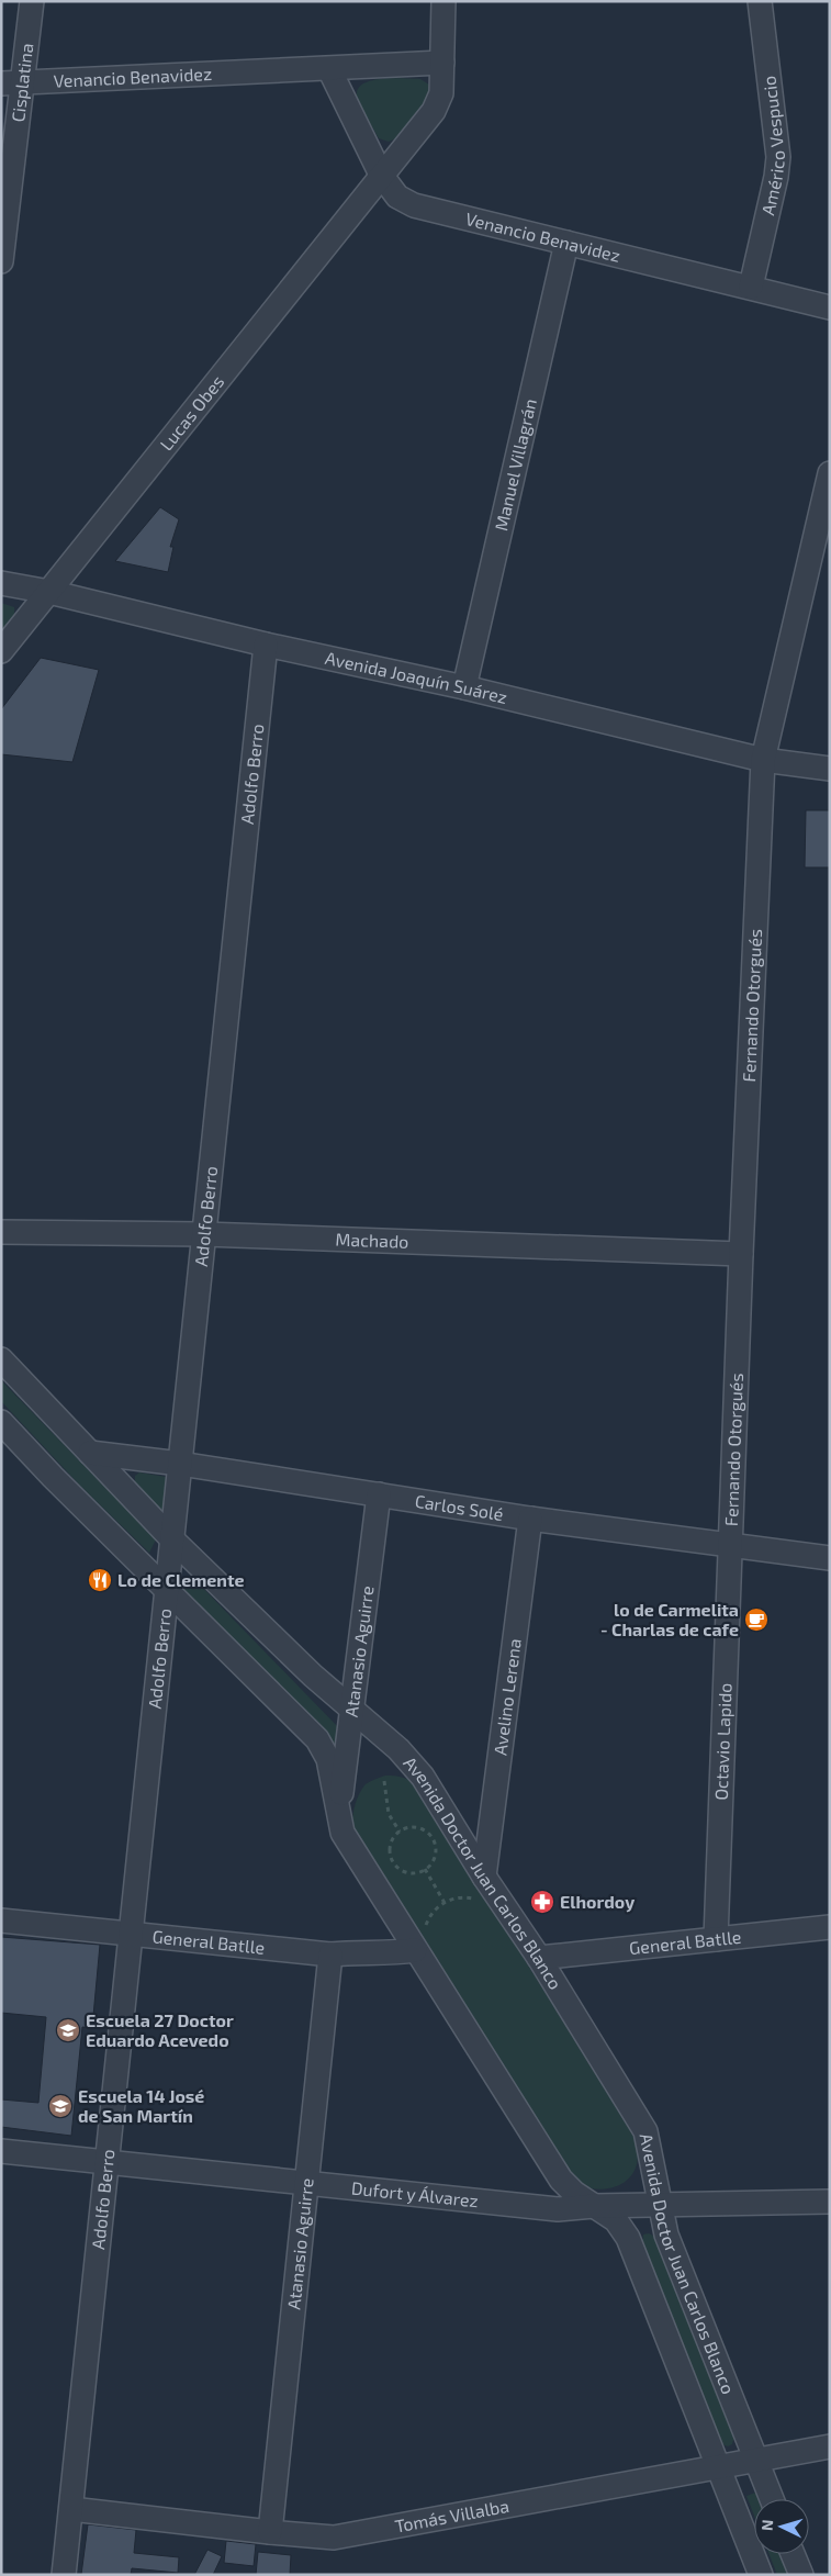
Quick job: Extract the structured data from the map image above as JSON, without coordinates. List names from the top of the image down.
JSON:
{
  "streets": {
    "street": [
      "Venancio Benavidez",
      "Cisplatina",
      "Américo Vespucio",
      "Lucas Obes",
      "Manuel Villagrán",
      "Avenida Joaquín Suárez",
      "Adolfo Berro",
      "Fernando Otorgués",
      "Machado",
      "Carlos Solé",
      "Atanasio Aguirre",
      "Avelino Lerena",
      "Octavio Lapido",
      "Avenida Doctor Juan Carlos Blanco",
      "General Batlle",
      "Dufort y Álvarez",
      "Tomás Villalba"
    ]
  },
  "crossings": [
    ["Venancio Benavidez", "Cisplatina"],
    ["Venancio Benavidez", "Américo Vespucio"],
    ["Venancio Benavidez", "Lucas Obes"],
    ["Venancio Benavidez", "Manuel Villagrán"],
    ["Lucas Obes", "Avenida Joaquín Suárez"],
    ["Manuel Villagrán", "Avenida Joaquín Suárez"],
    ["Avenida Joaquín Suárez", "Adolfo Berro"],
    ["Avenida Joaquín Suárez", "Fernando Otorgués"],
    ["Adolfo Berro", "Machado"],
    ["Adolfo Berro", "Carlos Solé"],
    ["Adolfo Berro", "Avenida Doctor Juan Carlos Blanco"],
    ["Adolfo Berro", "General Batlle"],
    ["Adolfo Berro", "Dufort y Álvarez"],
    ["Adolfo Berro", "Tomás Villalba"],
    ["Fernando Otorgués", "Machado"],
    ["Fernando Otorgués", "Carlos Solé"],
    ["Fernando Otorgués", "Octavio Lapido"],
    ["Carlos Solé", "Atanasio Aguirre"],
    ["Carlos Solé", "Avelino Lerena"],
    ["Carlos Solé", "Octavio Lapido"],
    ["Carlos Solé", "Avenida Doctor Juan Carlos Blanco"],
    ["Atanasio Aguirre", "Avenida Doctor Juan Carlos Blanco"],
    ["Atanasio Aguirre", "General Batlle"],
    ["Atanasio Aguirre", "Dufort y Álvarez"],
    ["Atanasio Aguirre", "Tomás Villalba"],
    ["Avelino Lerena", "Avenida Doctor Juan Carlos Blanco"],
    ["Octavio Lapido", "General Batlle"],
    ["Avenida Doctor Juan Carlos Blanco", "General Batlle"],
    ["Avenida Doctor Juan Carlos Blanco", "Dufort y Álvarez"],
    ["Avenida Doctor Juan Carlos Blanco", "Tomás Villalba"]
  ],
  "places": {
    "restaurant": ["Lo de Clemente"],
    "cafe": ["lo de Carmelita - Charlas de cafe"],
    "pharmacy": ["Elhordoy"],
    "school or university": ["Escuela 27 Doctor Eduardo Acevedo", "Escuela 14 José de San Martín"]
  },
  "north": "left"
}
